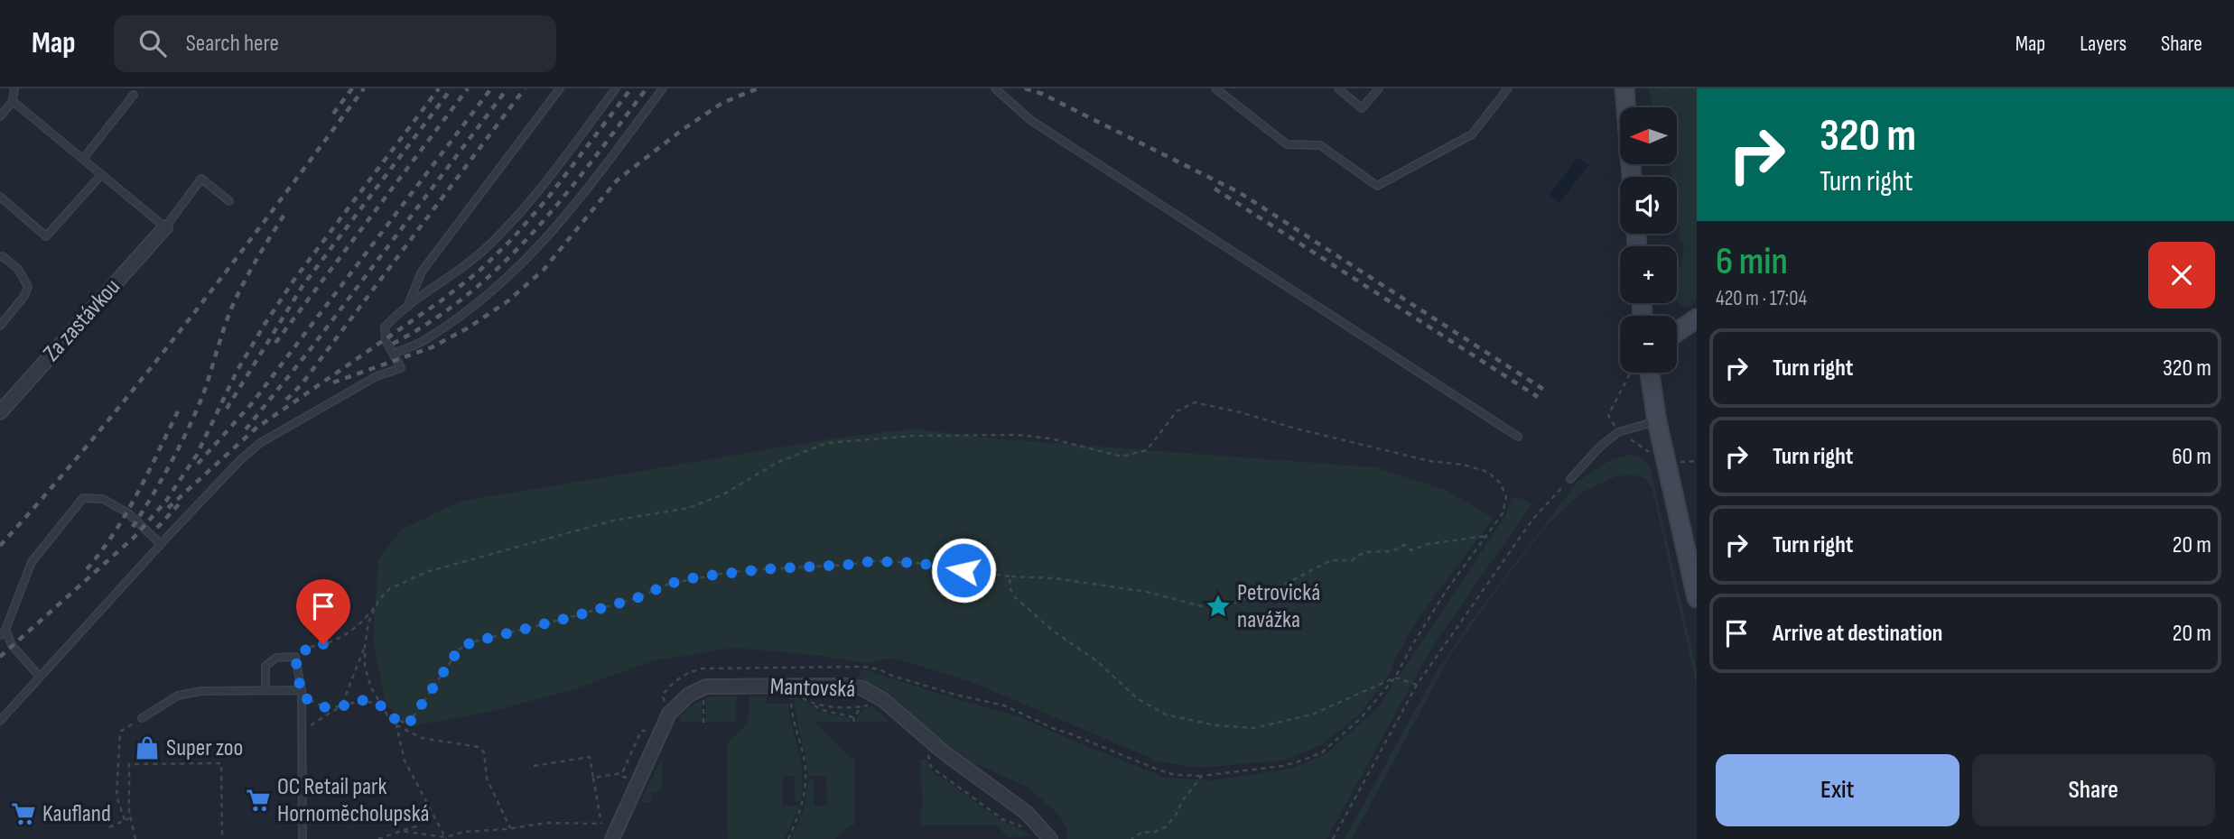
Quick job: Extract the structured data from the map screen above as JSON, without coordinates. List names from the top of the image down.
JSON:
{
  "streets": {
    "street": ["Za zastávkou", "Mantovská"]
  },
  "places": {
    "place": ["Petrovická navážka"],
    "shop": ["Super zoo"],
    "supermarket": ["OC Retail park Hornoměcholupská", "Kaufland"]
  },
  "north": "left",
  "page": {
    "header": "Map",
    "search": "Search here",
    "nav": ["Map", "Layers", "Share"],
    "turn": ["320 m", "Turn right"],
    "map_buttons": ["+", "−"],
    "heading": ["6 min", "420 m · 17:04"],
    "list": [
      {
        "name": "Turn right",
        "value": "320 m"
      },
      {
        "name": "Turn right",
        "value": "60 m"
      },
      {
        "name": "Turn right",
        "value": "20 m"
      },
      {
        "name": "Arrive at destination",
        "value": "20 m"
      }
    ],
    "buttons": ["Exit", "Share"]
  }
}
